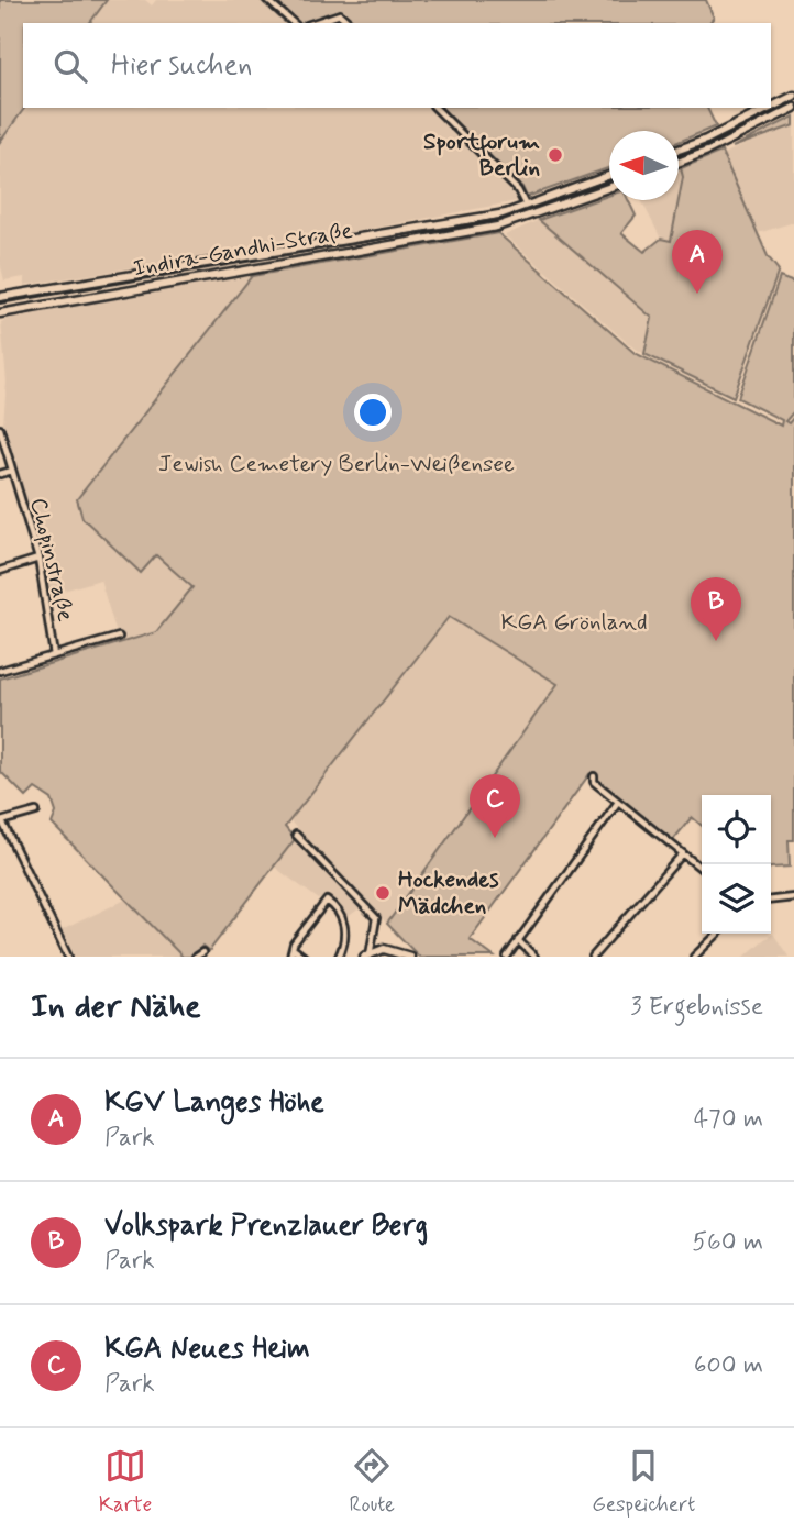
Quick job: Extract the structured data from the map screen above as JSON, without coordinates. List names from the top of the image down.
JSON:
{
  "streets": {
    "main road": ["Indira-Gandhi-Straße"],
    "street": ["Chopinstraße"]
  },
  "parks": ["Jewish Cemetery Berlin-Weißensee", "KGA Grönland"],
  "places": ["Sportforum Berlin", "Hockendes Mädchen"],
  "north": "left",
  "page": {
    "search": "Hier suchen",
    "pins": ["A", "B", "C"],
    "heading": ["In der Nähe", "3 Ergebnisse"],
    "list": [
      {
        "mark": "A",
        "name": "KGV Langes Höhe",
        "note": "Park",
        "value": "470 m"
      },
      {
        "mark": "B",
        "name": "Volkspark Prenzlauer Berg",
        "note": "Park",
        "value": "560 m"
      },
      {
        "mark": "C",
        "name": "KGA Neues Heim",
        "note": "Park",
        "value": "600 m"
      }
    ],
    "nav": ["Karte", "Route", "Gespeichert"]
  }
}
